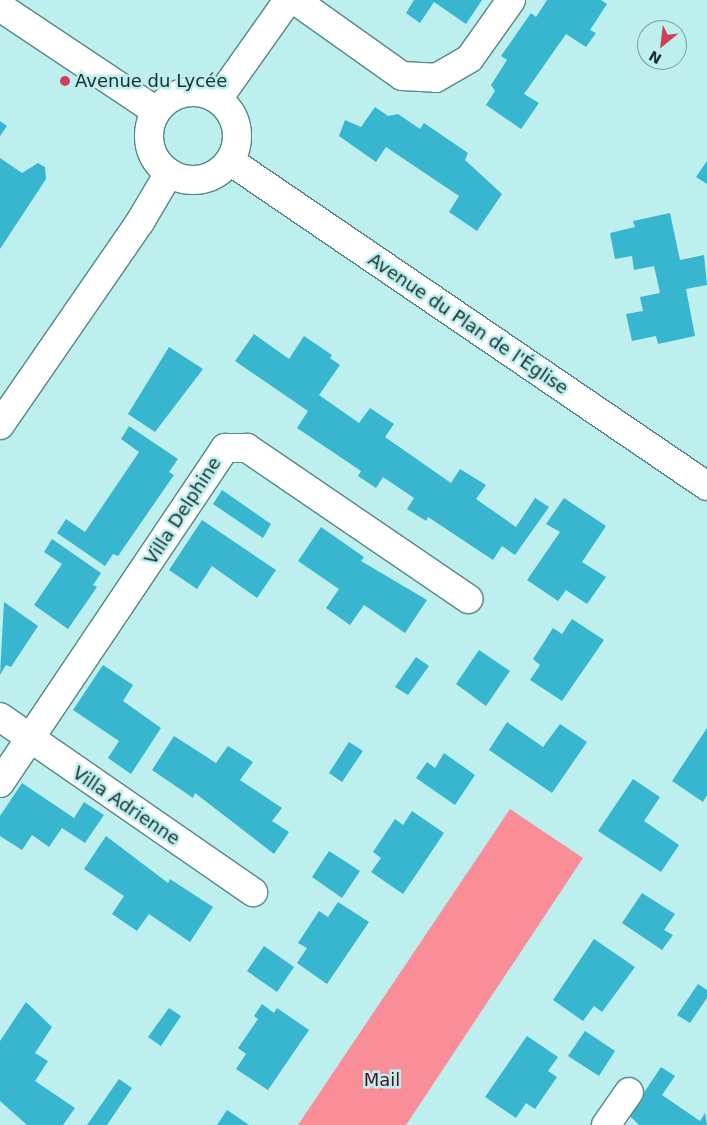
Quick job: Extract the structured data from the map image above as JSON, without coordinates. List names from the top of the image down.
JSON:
{
  "streets": {
    "street": ["Avenue du Plan de l'Église", "Villa Delphine", "Villa Adrienne"]
  },
  "crossings": [
    ["Villa Delphine", "Villa Adrienne"]
  ],
  "parks": ["Mail"],
  "places": ["Avenue du Lycée"],
  "north": "bottom left"
}
